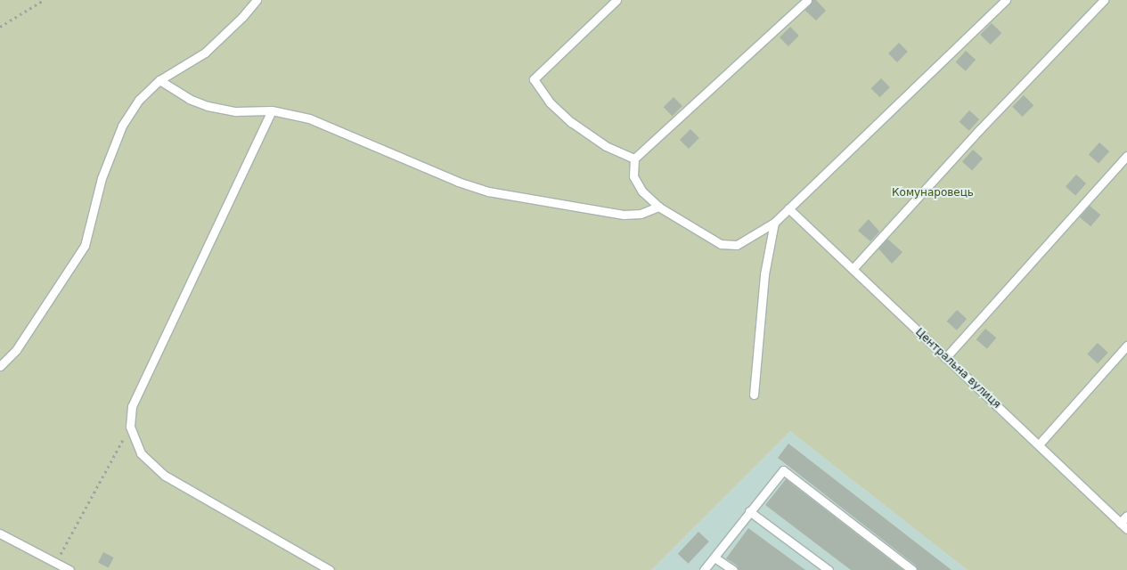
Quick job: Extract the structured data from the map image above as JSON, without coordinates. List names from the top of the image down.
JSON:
{
  "streets": {
    "lane": ["Центральна вулиця"]
  },
  "parks": ["Комунаровець"]
}
